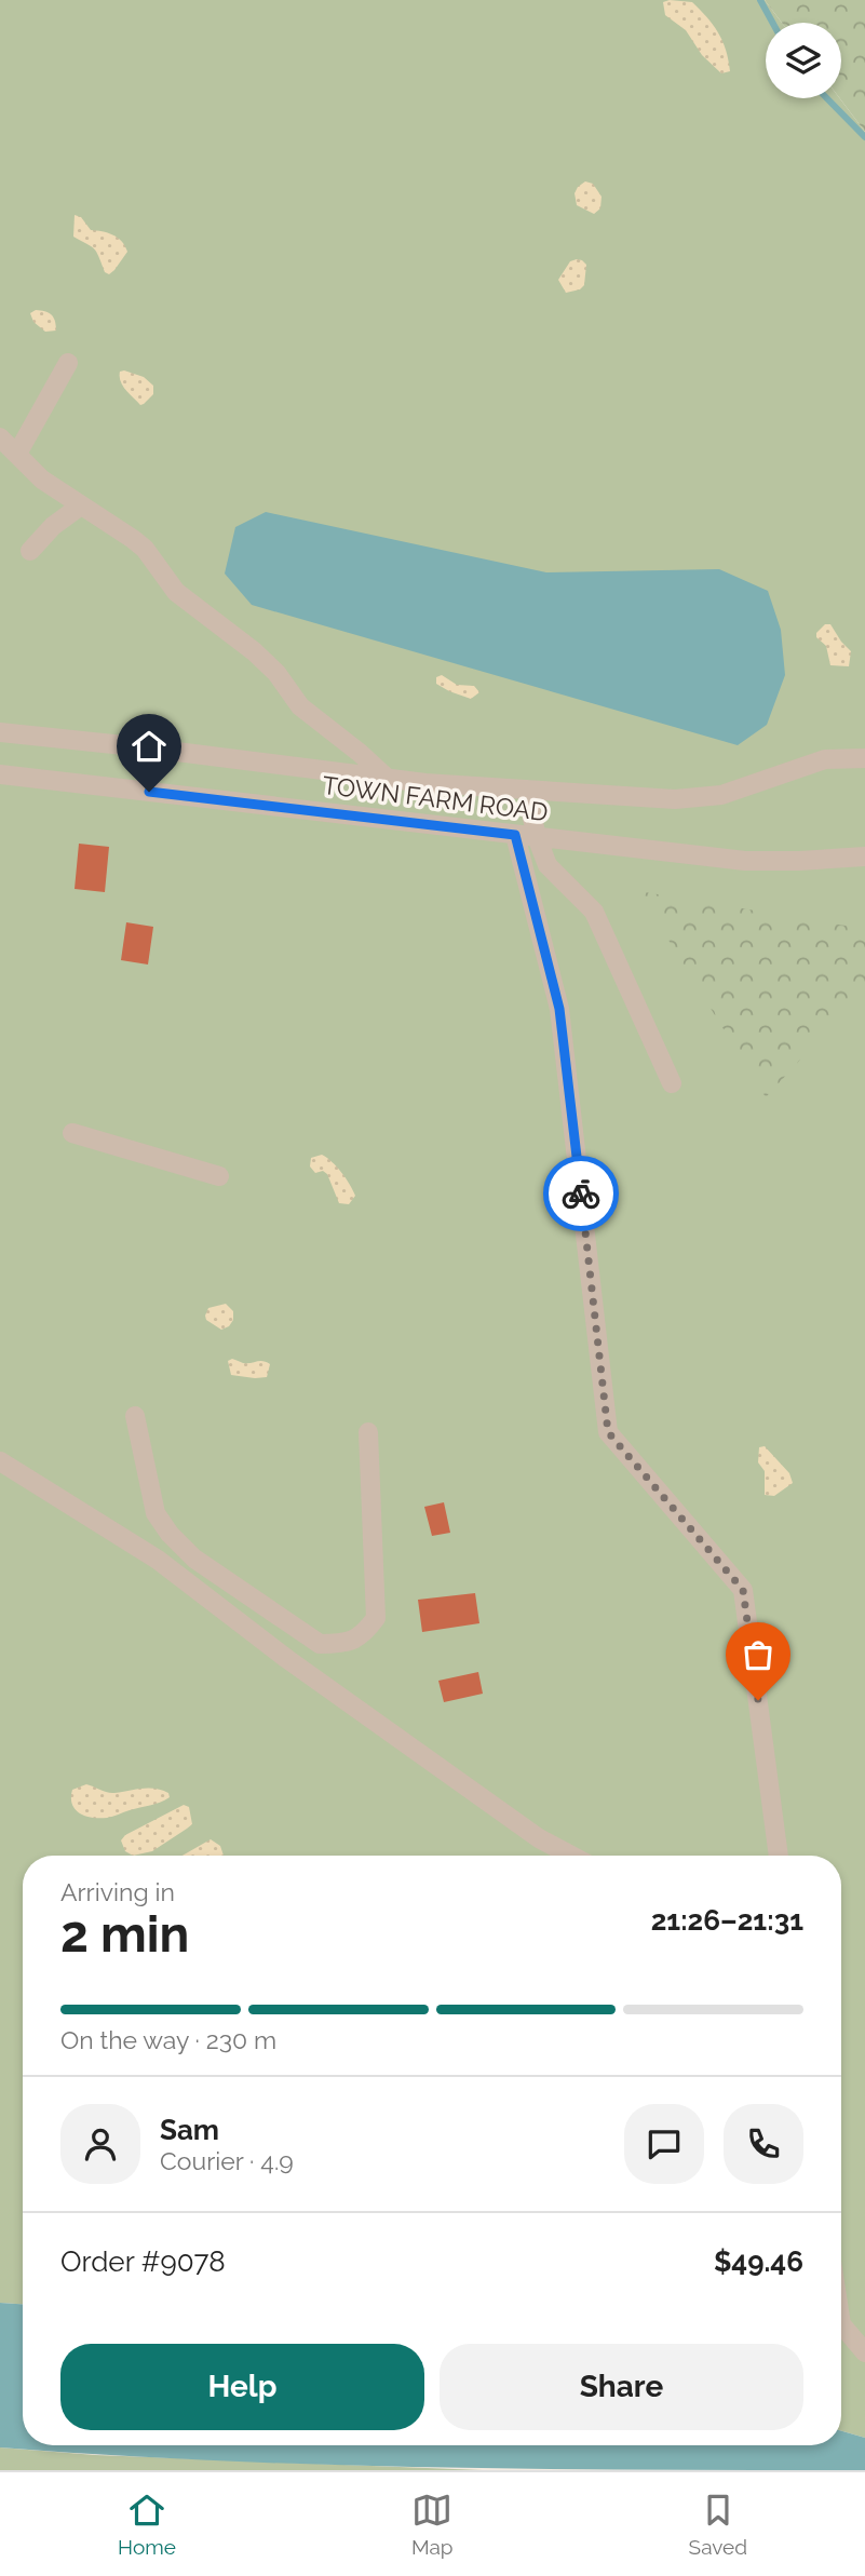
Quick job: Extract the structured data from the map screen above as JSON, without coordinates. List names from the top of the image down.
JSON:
{
  "streets": {
    "street": ["TOWN FARM ROAD"]
  },
  "page": {
    "heading": ["2 min", "Arriving in", "21:26–21:31"],
    "panel": [
      "Sam",
      "Courier · 4.9",
      "Order #9078",
      "$49.46"
    ],
    "bar": "On the way · 230 m",
    "buttons": ["Help", "Share"],
    "tabs": ["Home", "Map", "Saved"]
  }
}
